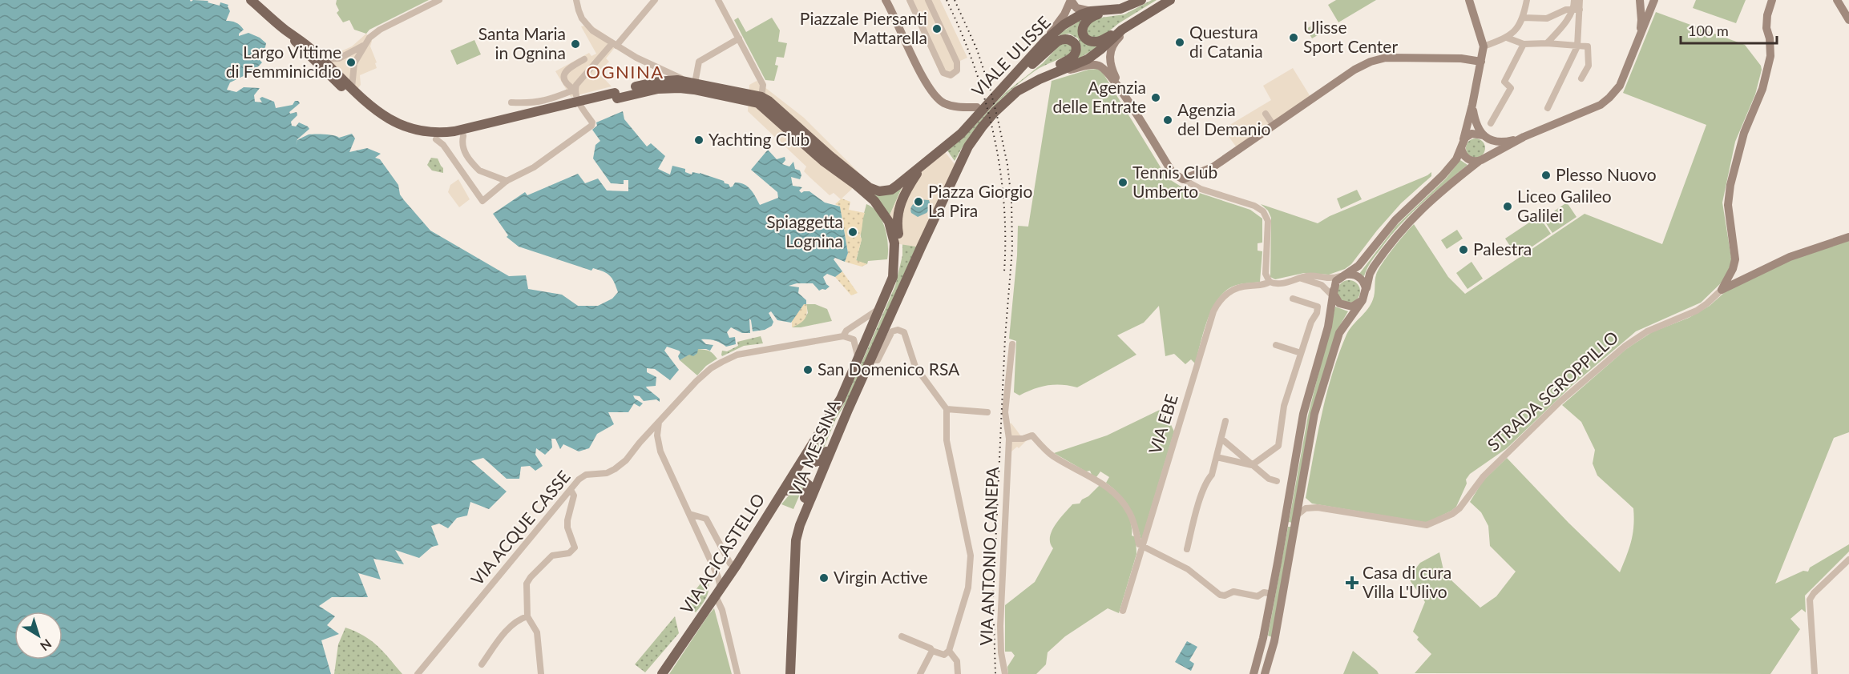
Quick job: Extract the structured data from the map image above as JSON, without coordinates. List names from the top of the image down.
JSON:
{
  "streets": {
    "main road": [
      "VIALE ULISSE",
      "STRADA SGROPPILLO",
      "VIA MESSINA",
      "VIA ACICASTELLO"
    ],
    "street": ["VIA EBE", "VIA ACQUE CASSE", "VIA ANTONIO CANEPA"]
  },
  "crossings": [
    ["VIALE ULISSE", "VIA MESSINA"],
    ["VIA MESSINA", "VIA ACICASTELLO"]
  ],
  "districts": ["OGNINA"],
  "places": {
    "other": [
      "Piazzale Piersanti Mattarella",
      "Ulisse Sport Center",
      "Questura di Catania",
      "Santa Maria in Ognina",
      "Largo Vittime di Femminicidio",
      "Agenzia delle Entrate",
      "Agenzia del Demanio",
      "Yachting Club",
      "Plesso Nuovo",
      "Tennis Club Umberto",
      "Piazza Giorgio La Pira",
      "Liceo Galileo Galilei",
      "Spiaggetta Lognina",
      "Palestra",
      "San Domenico RSA",
      "Virgin Active"
    ],
    "health": ["Casa di cura Villa L'Ulivo"]
  },
  "scale_bar": "100 m",
  "north": "bottom right"
}
